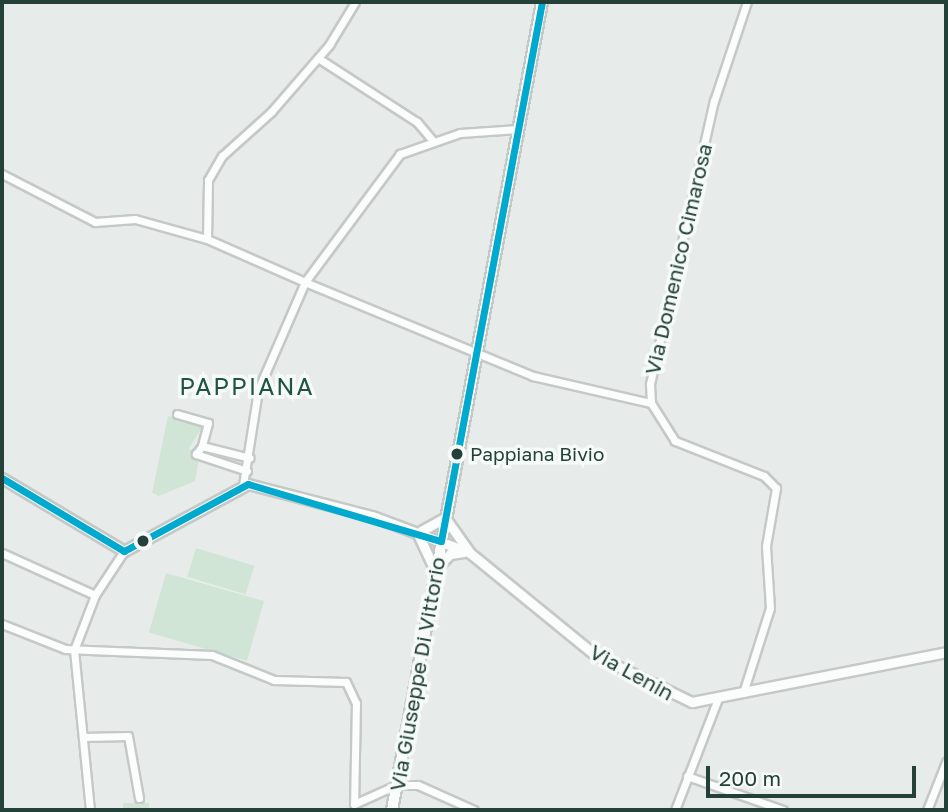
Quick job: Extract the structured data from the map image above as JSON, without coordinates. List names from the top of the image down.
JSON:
{
  "streets": {
    "main road": ["Via Giuseppe Di Vittorio"],
    "street": ["Via Domenico Cimarosa", "Via Lenin"]
  },
  "crossings": [
    ["Via Domenico Cimarosa", "Via Lenin"],
    ["Via Lenin", "Via Giuseppe Di Vittorio"]
  ],
  "districts": ["PAPPIANA"],
  "places": ["Pappiana Bivio"],
  "scale_bar": "200 m"
}
